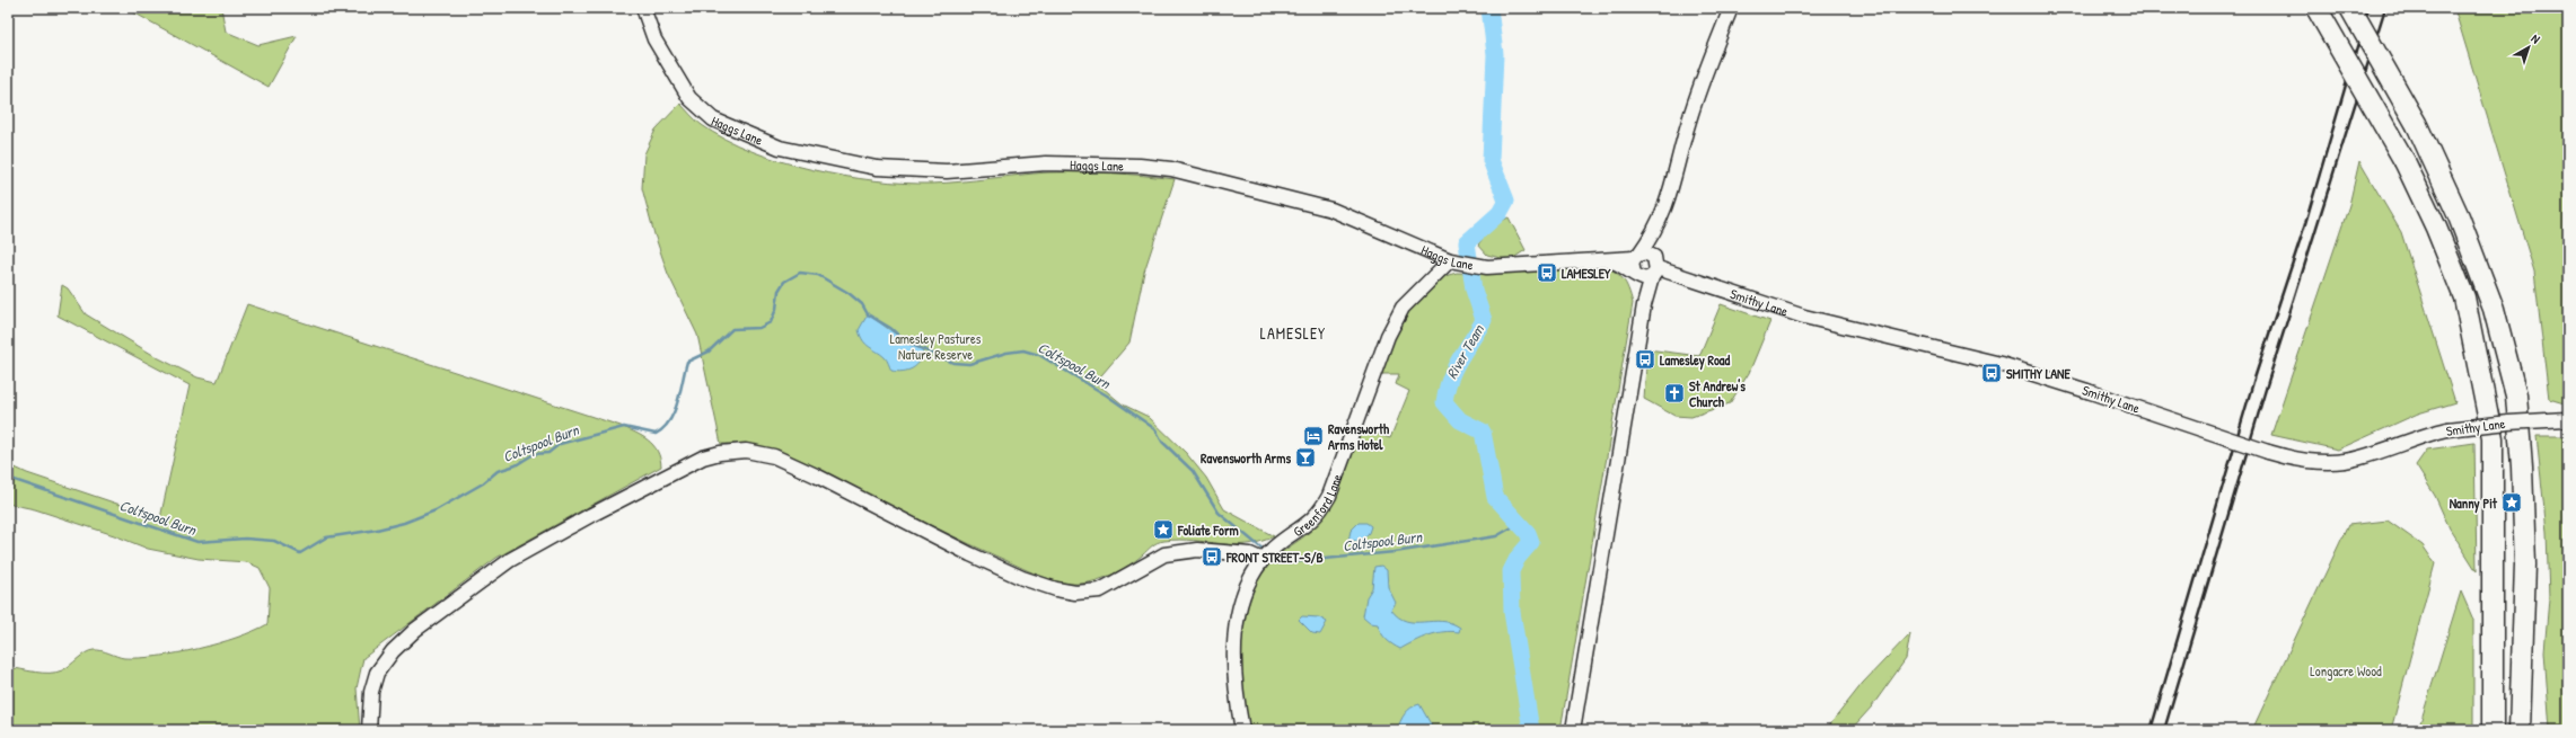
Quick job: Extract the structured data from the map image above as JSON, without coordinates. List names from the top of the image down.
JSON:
{
  "streets": {
    "street": ["Haggs Lane", "Smithy Lane", "Greenford Lane"]
  },
  "crossings": [
    ["Haggs Lane", "Smithy Lane"],
    ["Haggs Lane", "Greenford Lane"]
  ],
  "districts": ["LAMESLEY"],
  "water": ["River Team", "Coltspool Burn"],
  "parks": ["Lamesley Pastures Nature Reserve", "Longacre Wood"],
  "places": {
    "bus stop": [
      "LAMESLEY",
      "Lamesley Road",
      "SMITHY LANE",
      "FRONT STREET-S/B"
    ],
    "church": ["St Andrew's Church"],
    "hotel": ["Ravensworth Arms Hotel"],
    "bar": ["Ravensworth Arms"],
    "place": ["Nanny Pit", "Foliate Form"]
  },
  "north": "top right"
}
